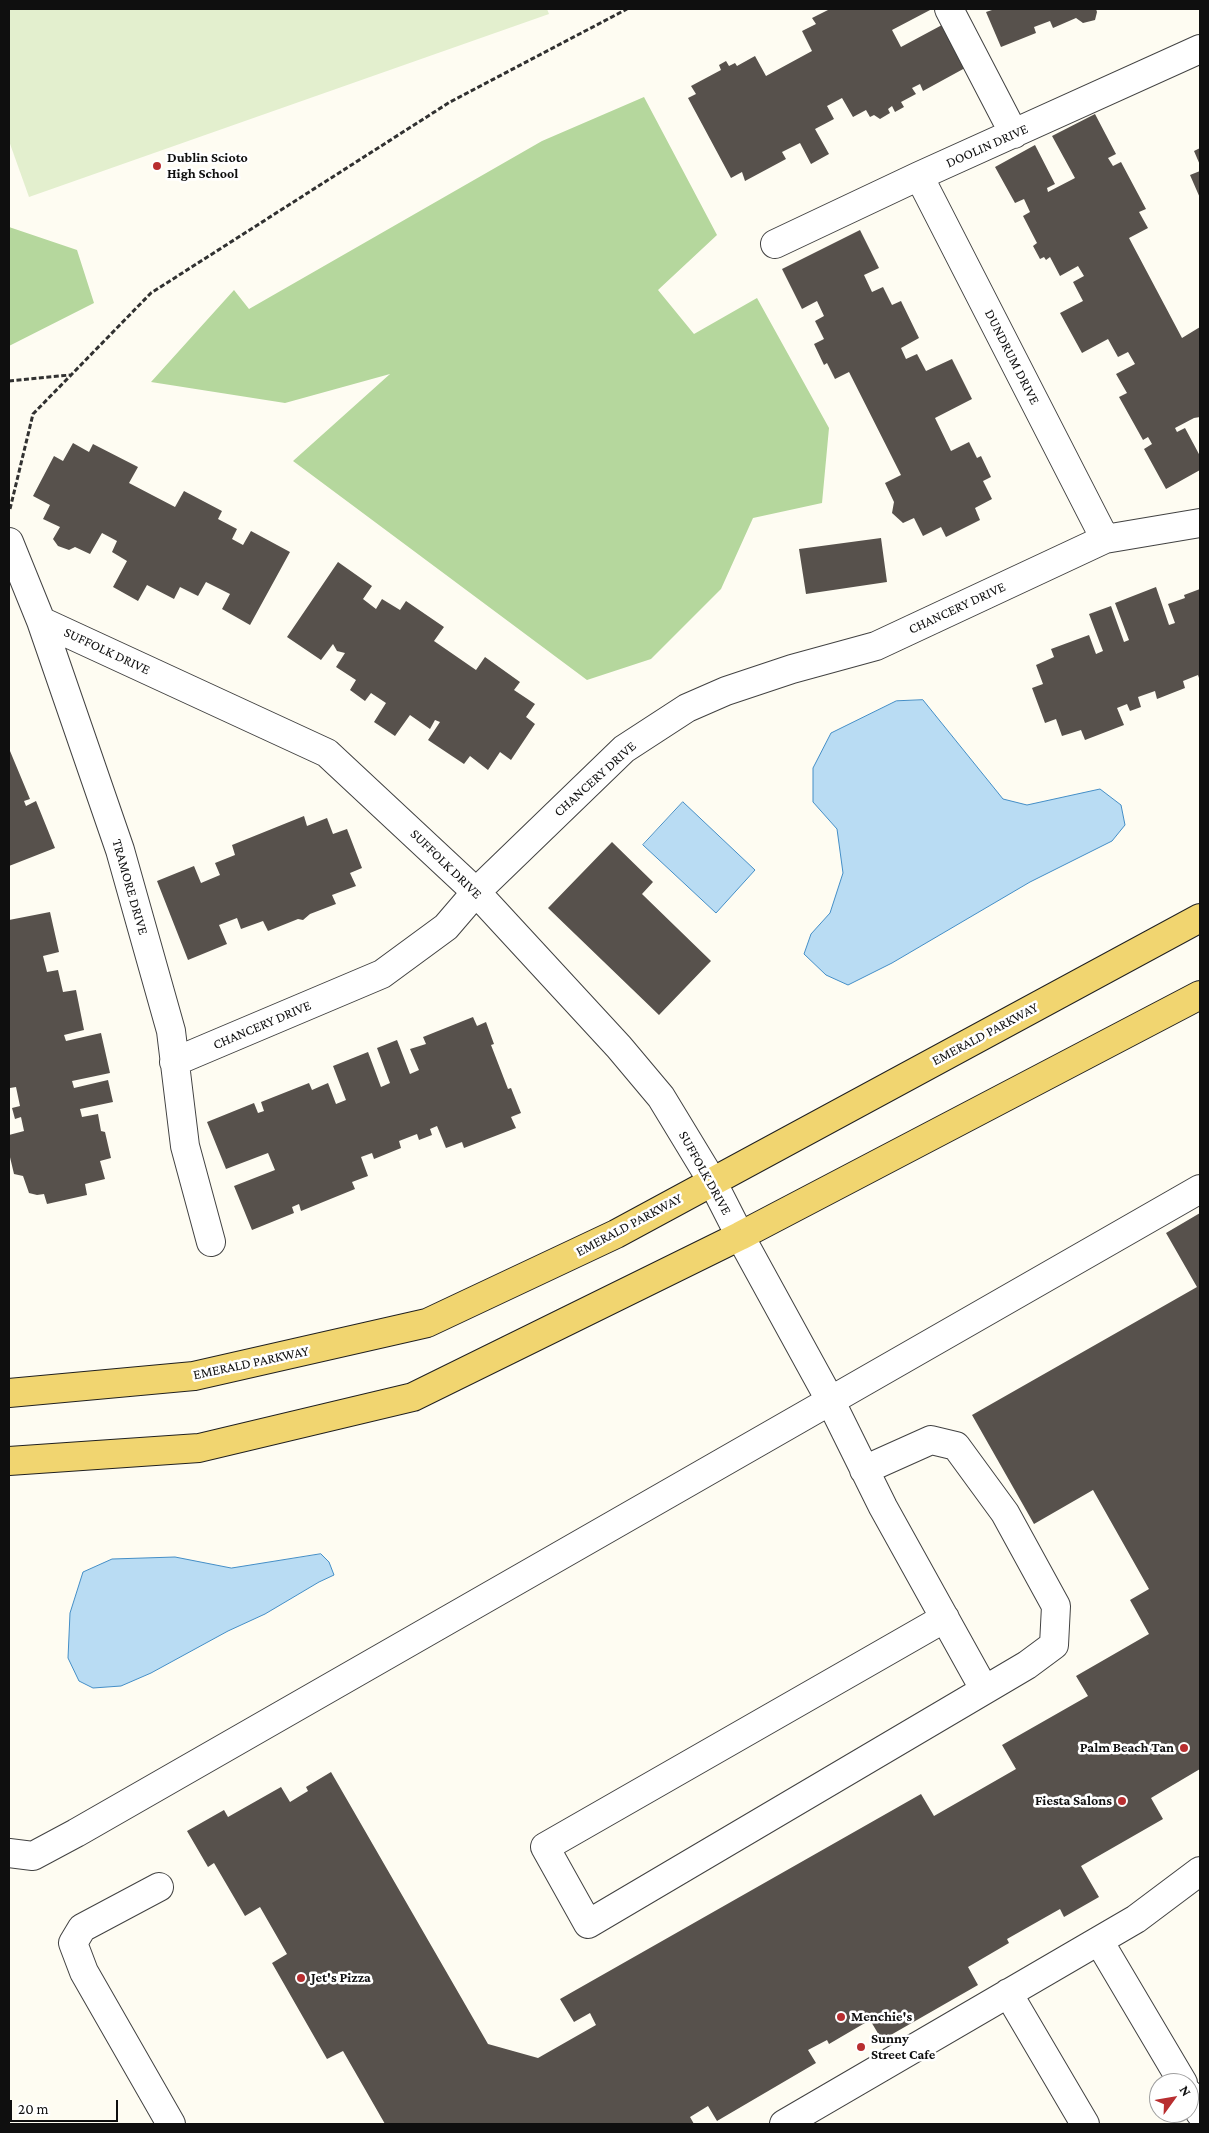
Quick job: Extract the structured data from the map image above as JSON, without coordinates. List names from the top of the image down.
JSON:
{
  "streets": {
    "main road": ["EMERALD PARKWAY"],
    "street": [
      "DOOLIN DRIVE",
      "DUNDRUM DRIVE",
      "CHANCERY DRIVE",
      "SUFFOLK DRIVE",
      "TRAMORE DRIVE"
    ]
  },
  "crossings": [
    ["DOOLIN DRIVE", "DUNDRUM DRIVE"],
    ["DUNDRUM DRIVE", "CHANCERY DRIVE"],
    ["CHANCERY DRIVE", "SUFFOLK DRIVE"],
    ["CHANCERY DRIVE", "TRAMORE DRIVE"],
    ["SUFFOLK DRIVE", "TRAMORE DRIVE"],
    ["SUFFOLK DRIVE", "EMERALD PARKWAY"]
  ],
  "places": [
    "Dublin Scioto High School",
    "Palm Beach Tan",
    "Fiesta Salons",
    "Jet's Pizza",
    "Menchie's",
    "Sunny Street Cafe"
  ],
  "scale_bar": "20 m",
  "north": "top right"
}
